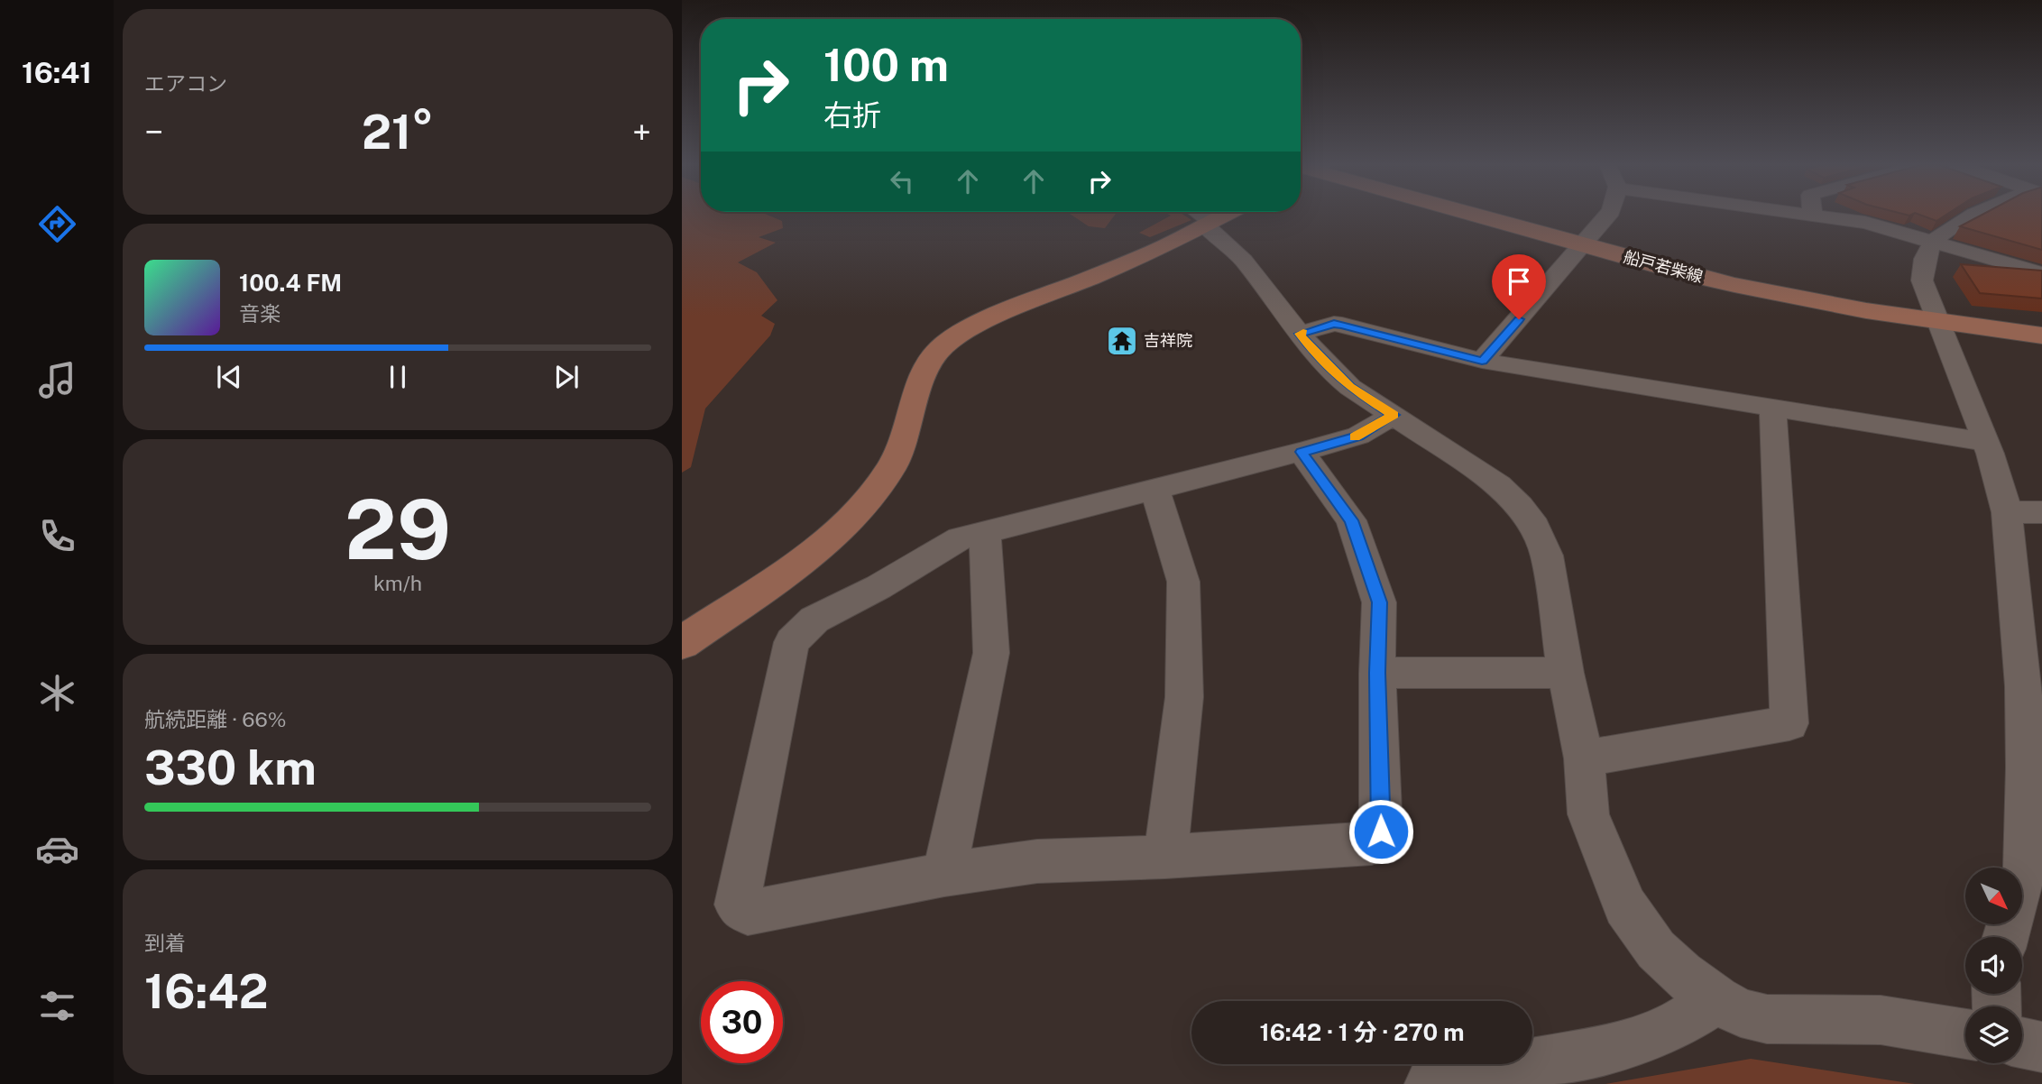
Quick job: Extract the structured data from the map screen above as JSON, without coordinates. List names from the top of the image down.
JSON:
{
  "streets": {
    "street": ["船戸若柴線"]
  },
  "places": {
    "temple": ["吉祥院"]
  },
  "north": "bottom right",
  "page": {
    "tabs": "16:41",
    "tile": [
      "エアコン",
      ["29", "km/h"],
      ["航続距離 · 66%", "330 km"],
      ["到着", "16:42"]
    ],
    "turn": ["100 m", "右折"],
    "heat": ["−", "21°", "+"],
    "song": ["100.4 FM", "音楽"],
    "limit": "30",
    "trip": "16:42 · 1 分 · 270 m"
  }
}
